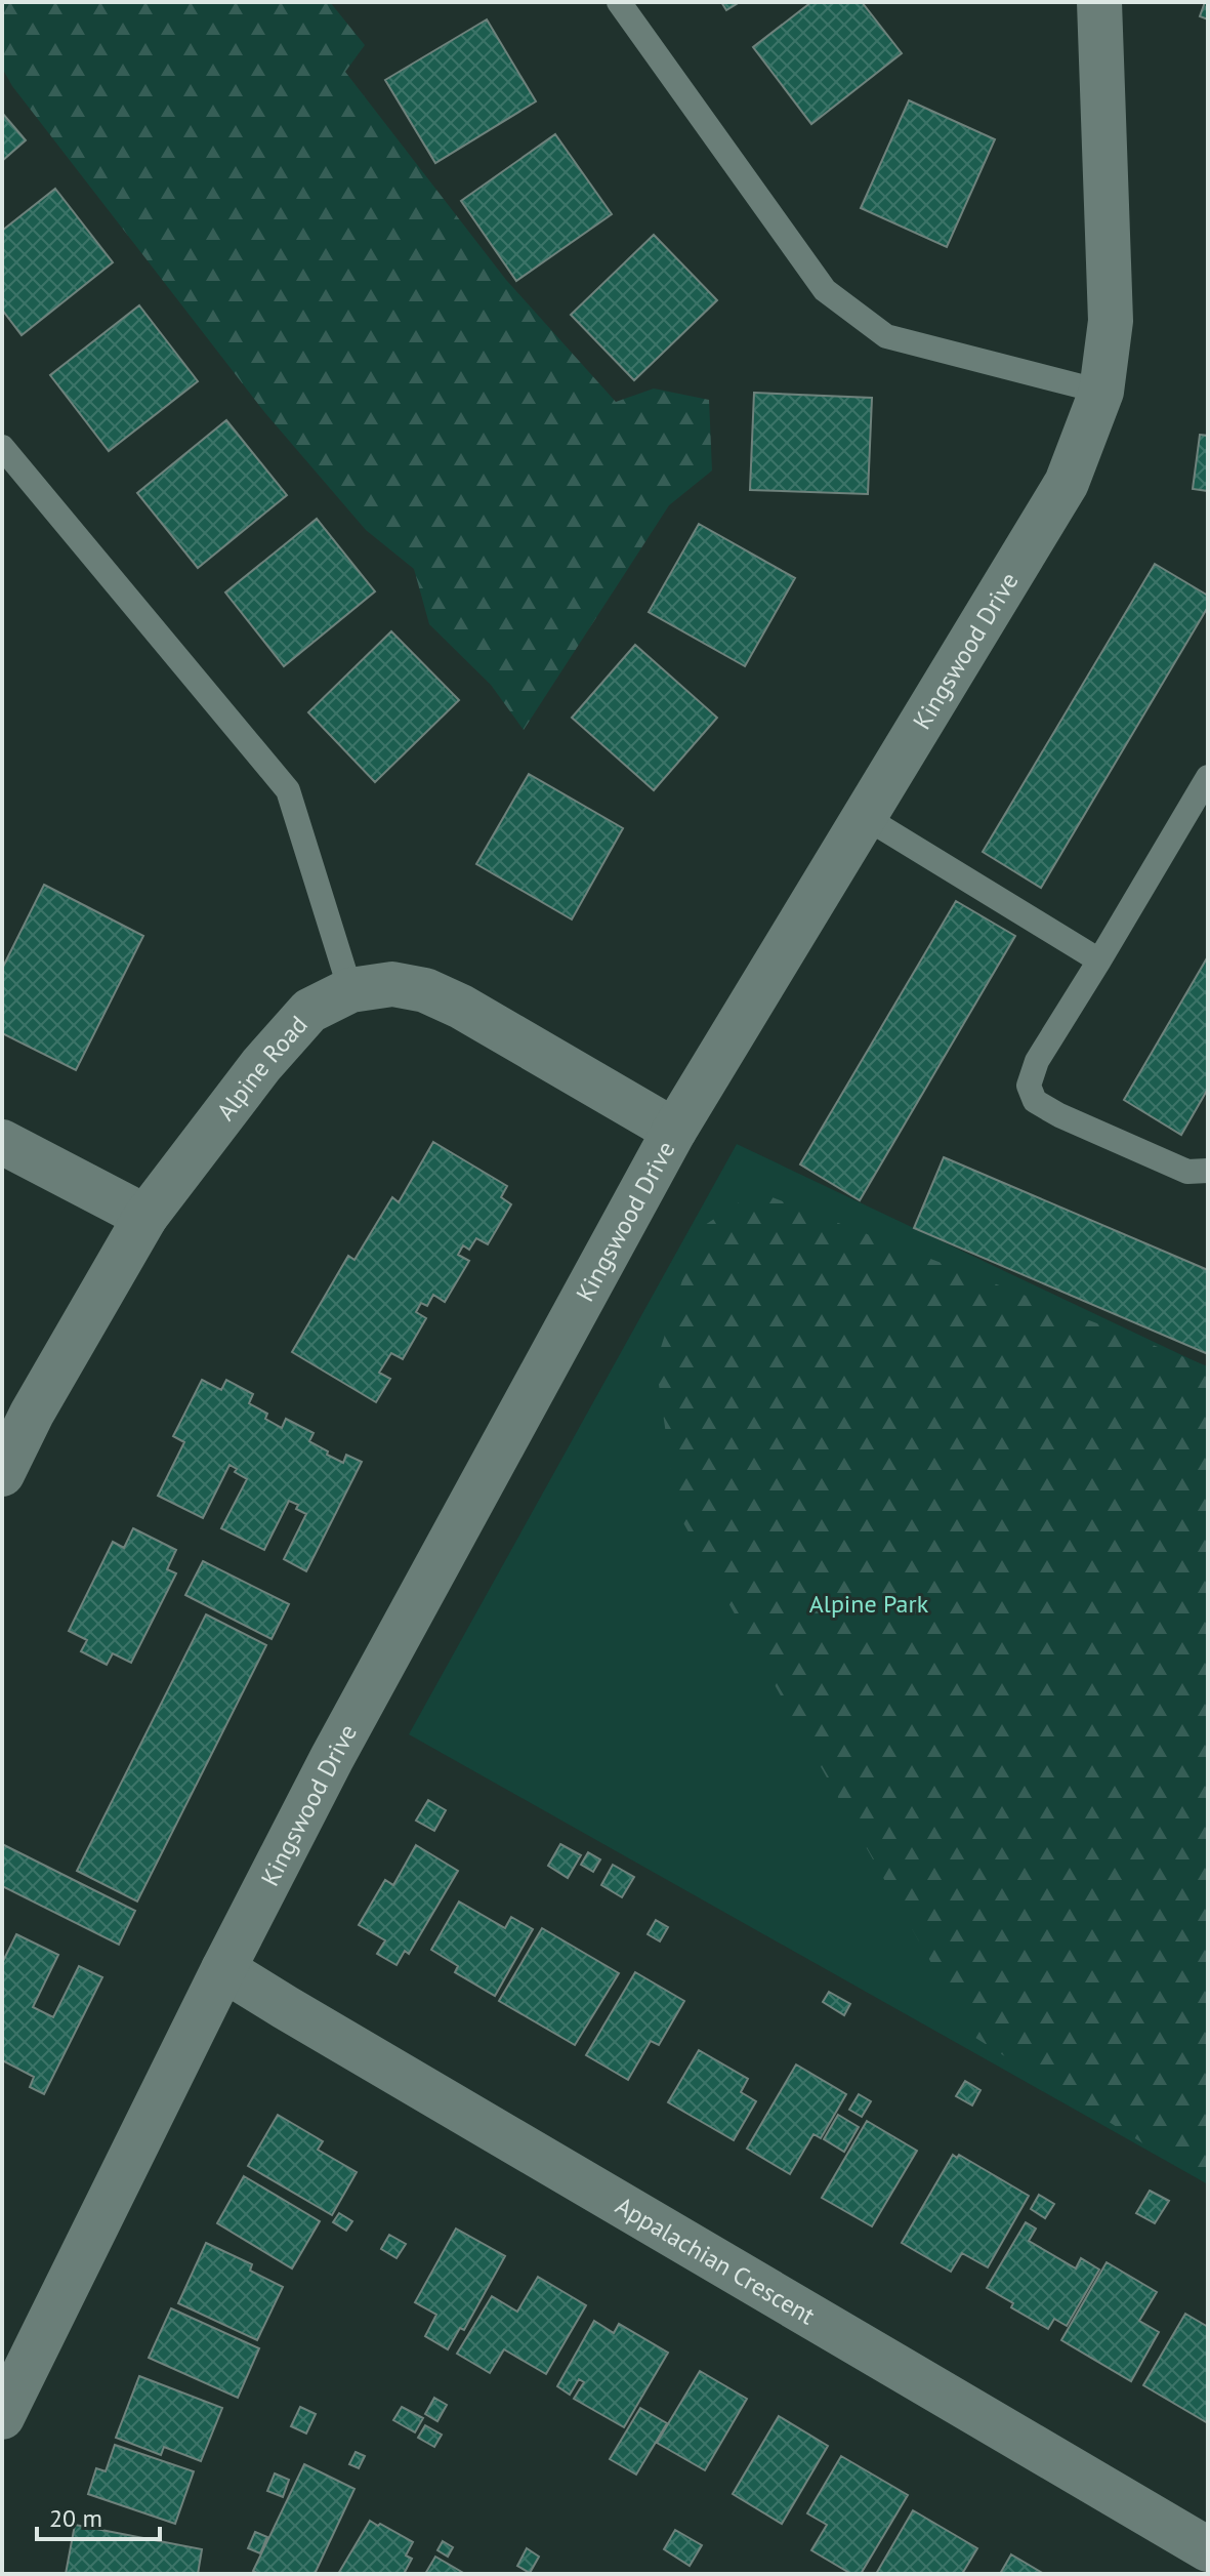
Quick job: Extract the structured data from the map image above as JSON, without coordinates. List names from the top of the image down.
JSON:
{
  "streets": {
    "street": ["Kingswood Drive", "Alpine Road", "Appalachian Crescent"]
  },
  "crossings": [
    ["Kingswood Drive", "Alpine Road"],
    ["Kingswood Drive", "Appalachian Crescent"]
  ],
  "parks": ["Alpine Park"],
  "scale_bar": "20 m"
}
